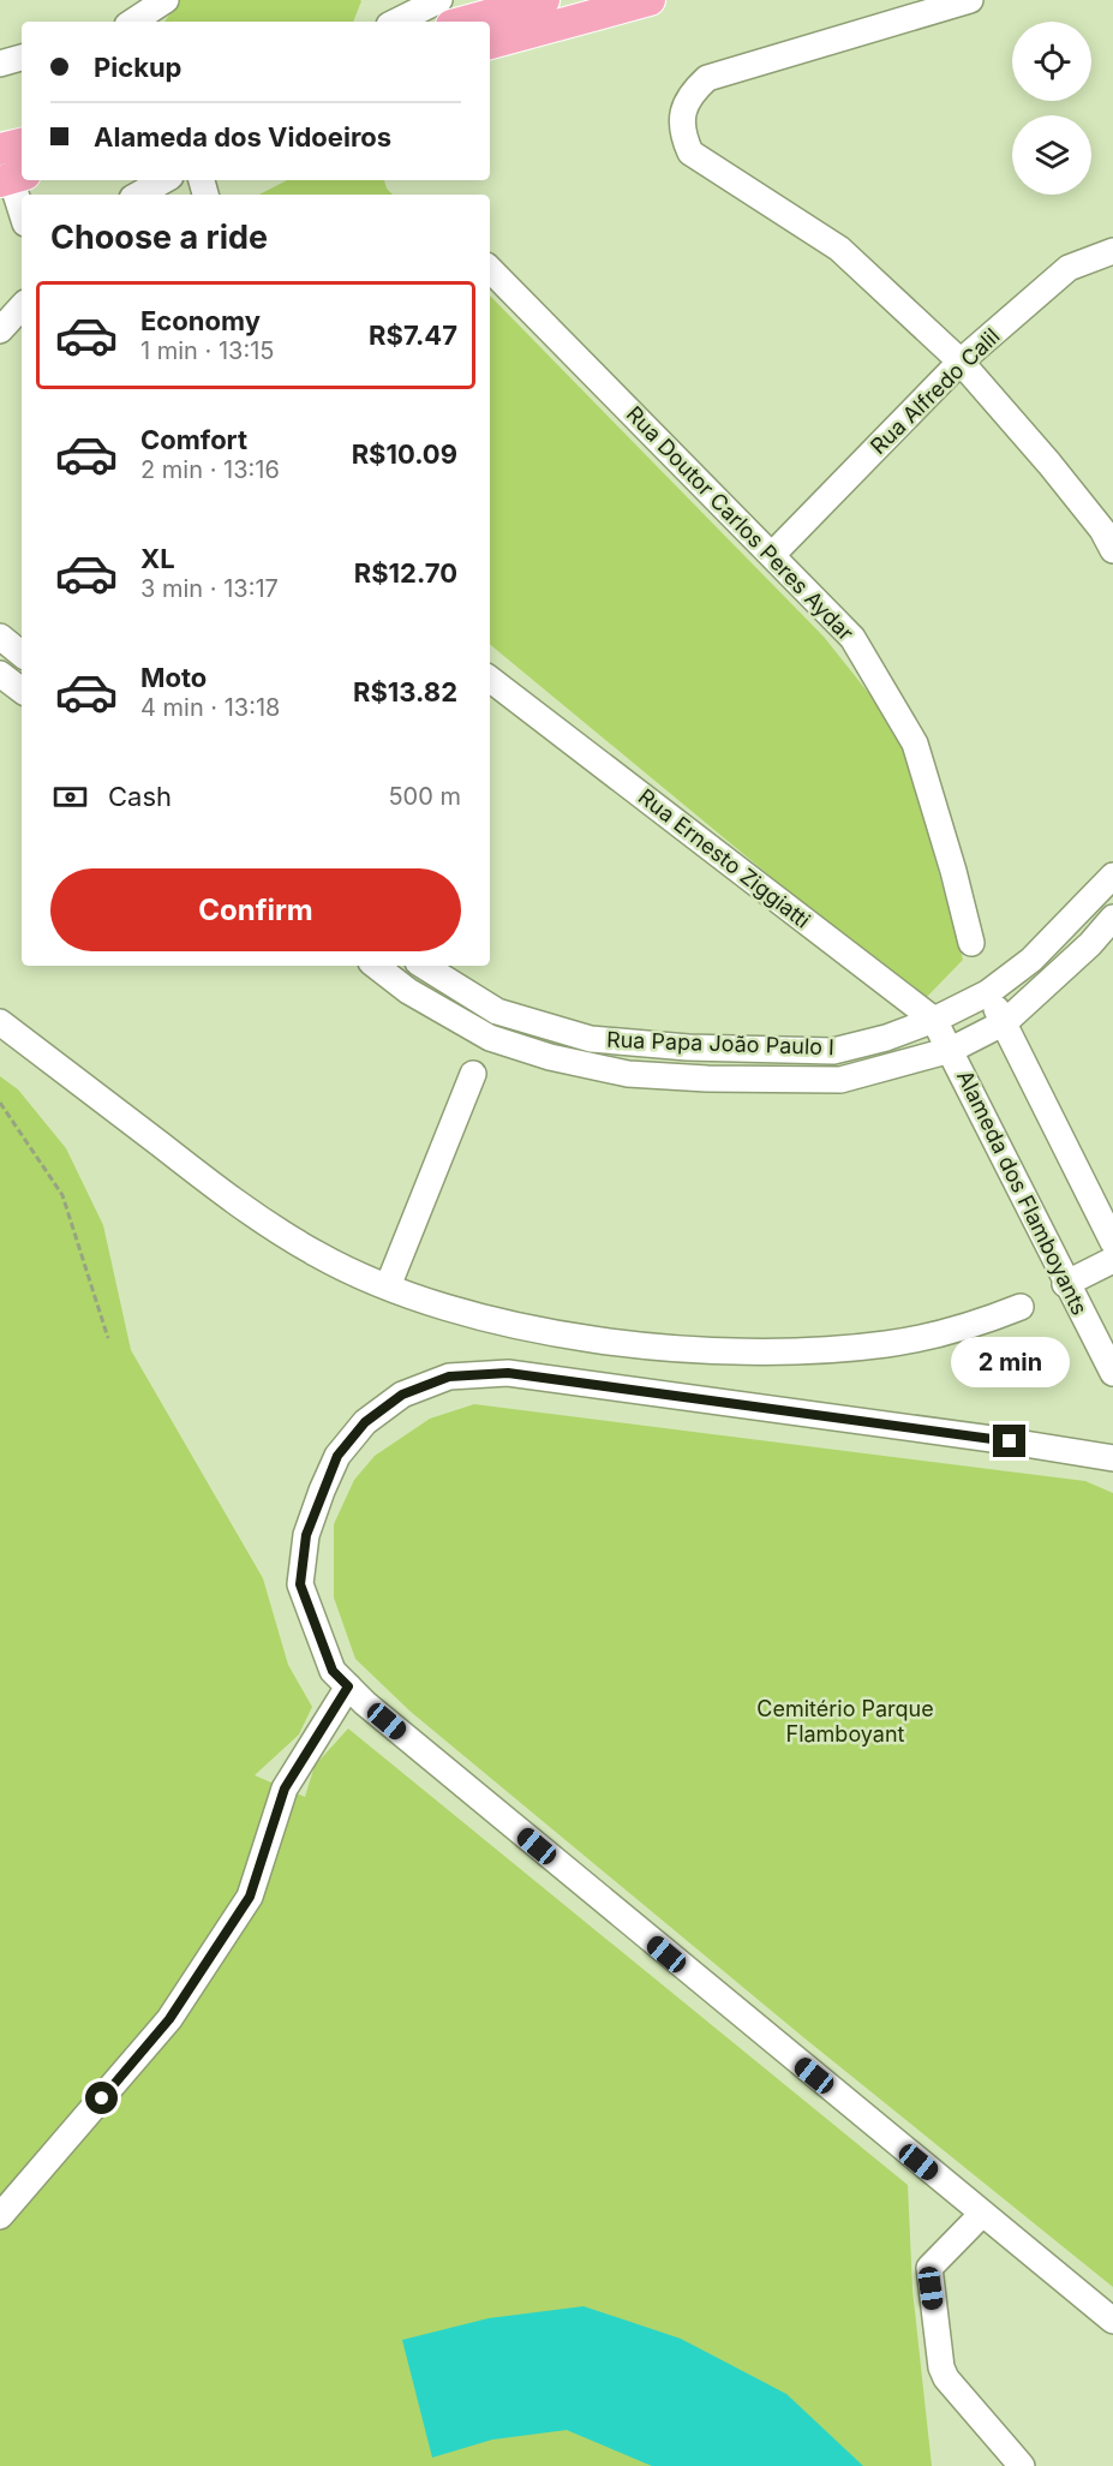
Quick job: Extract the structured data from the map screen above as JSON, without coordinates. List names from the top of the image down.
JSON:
{
  "streets": {
    "street": [
      "Rua Alfredo Calil",
      "Rua Doutor Carlos Peres Aydar",
      "Rua Ernesto Ziggiatti",
      "Rua Papa João Paulo I",
      "Alameda dos Flamboyants"
    ]
  },
  "crossings": [
    ["Rua Alfredo Calil", "Rua Doutor Carlos Peres Aydar"],
    ["Rua Ernesto Ziggiatti", "Rua Papa João Paulo I"],
    ["Rua Ernesto Ziggiatti", "Alameda dos Flamboyants"],
    ["Rua Papa João Paulo I", "Alameda dos Flamboyants"]
  ],
  "parks": ["Cemitério Parque Flamboyant"],
  "page": {
    "banner": ["Pickup", "Alameda dos Vidoeiros"],
    "heading": "Choose a ride",
    "list": [
      {
        "name": "Economy",
        "note": "1 min · 13:15",
        "value": "R$7.47"
      },
      {
        "name": "Comfort",
        "note": "2 min · 13:16",
        "value": "R$10.09"
      },
      {
        "name": "XL",
        "note": "3 min · 13:17",
        "value": "R$12.70"
      },
      {
        "name": "Moto",
        "note": "4 min · 13:18",
        "value": "R$13.82"
      }
    ],
    "pay": ["Cash", "500 m"],
    "buttons": "Confirm",
    "bubble": "2 min"
  }
}
